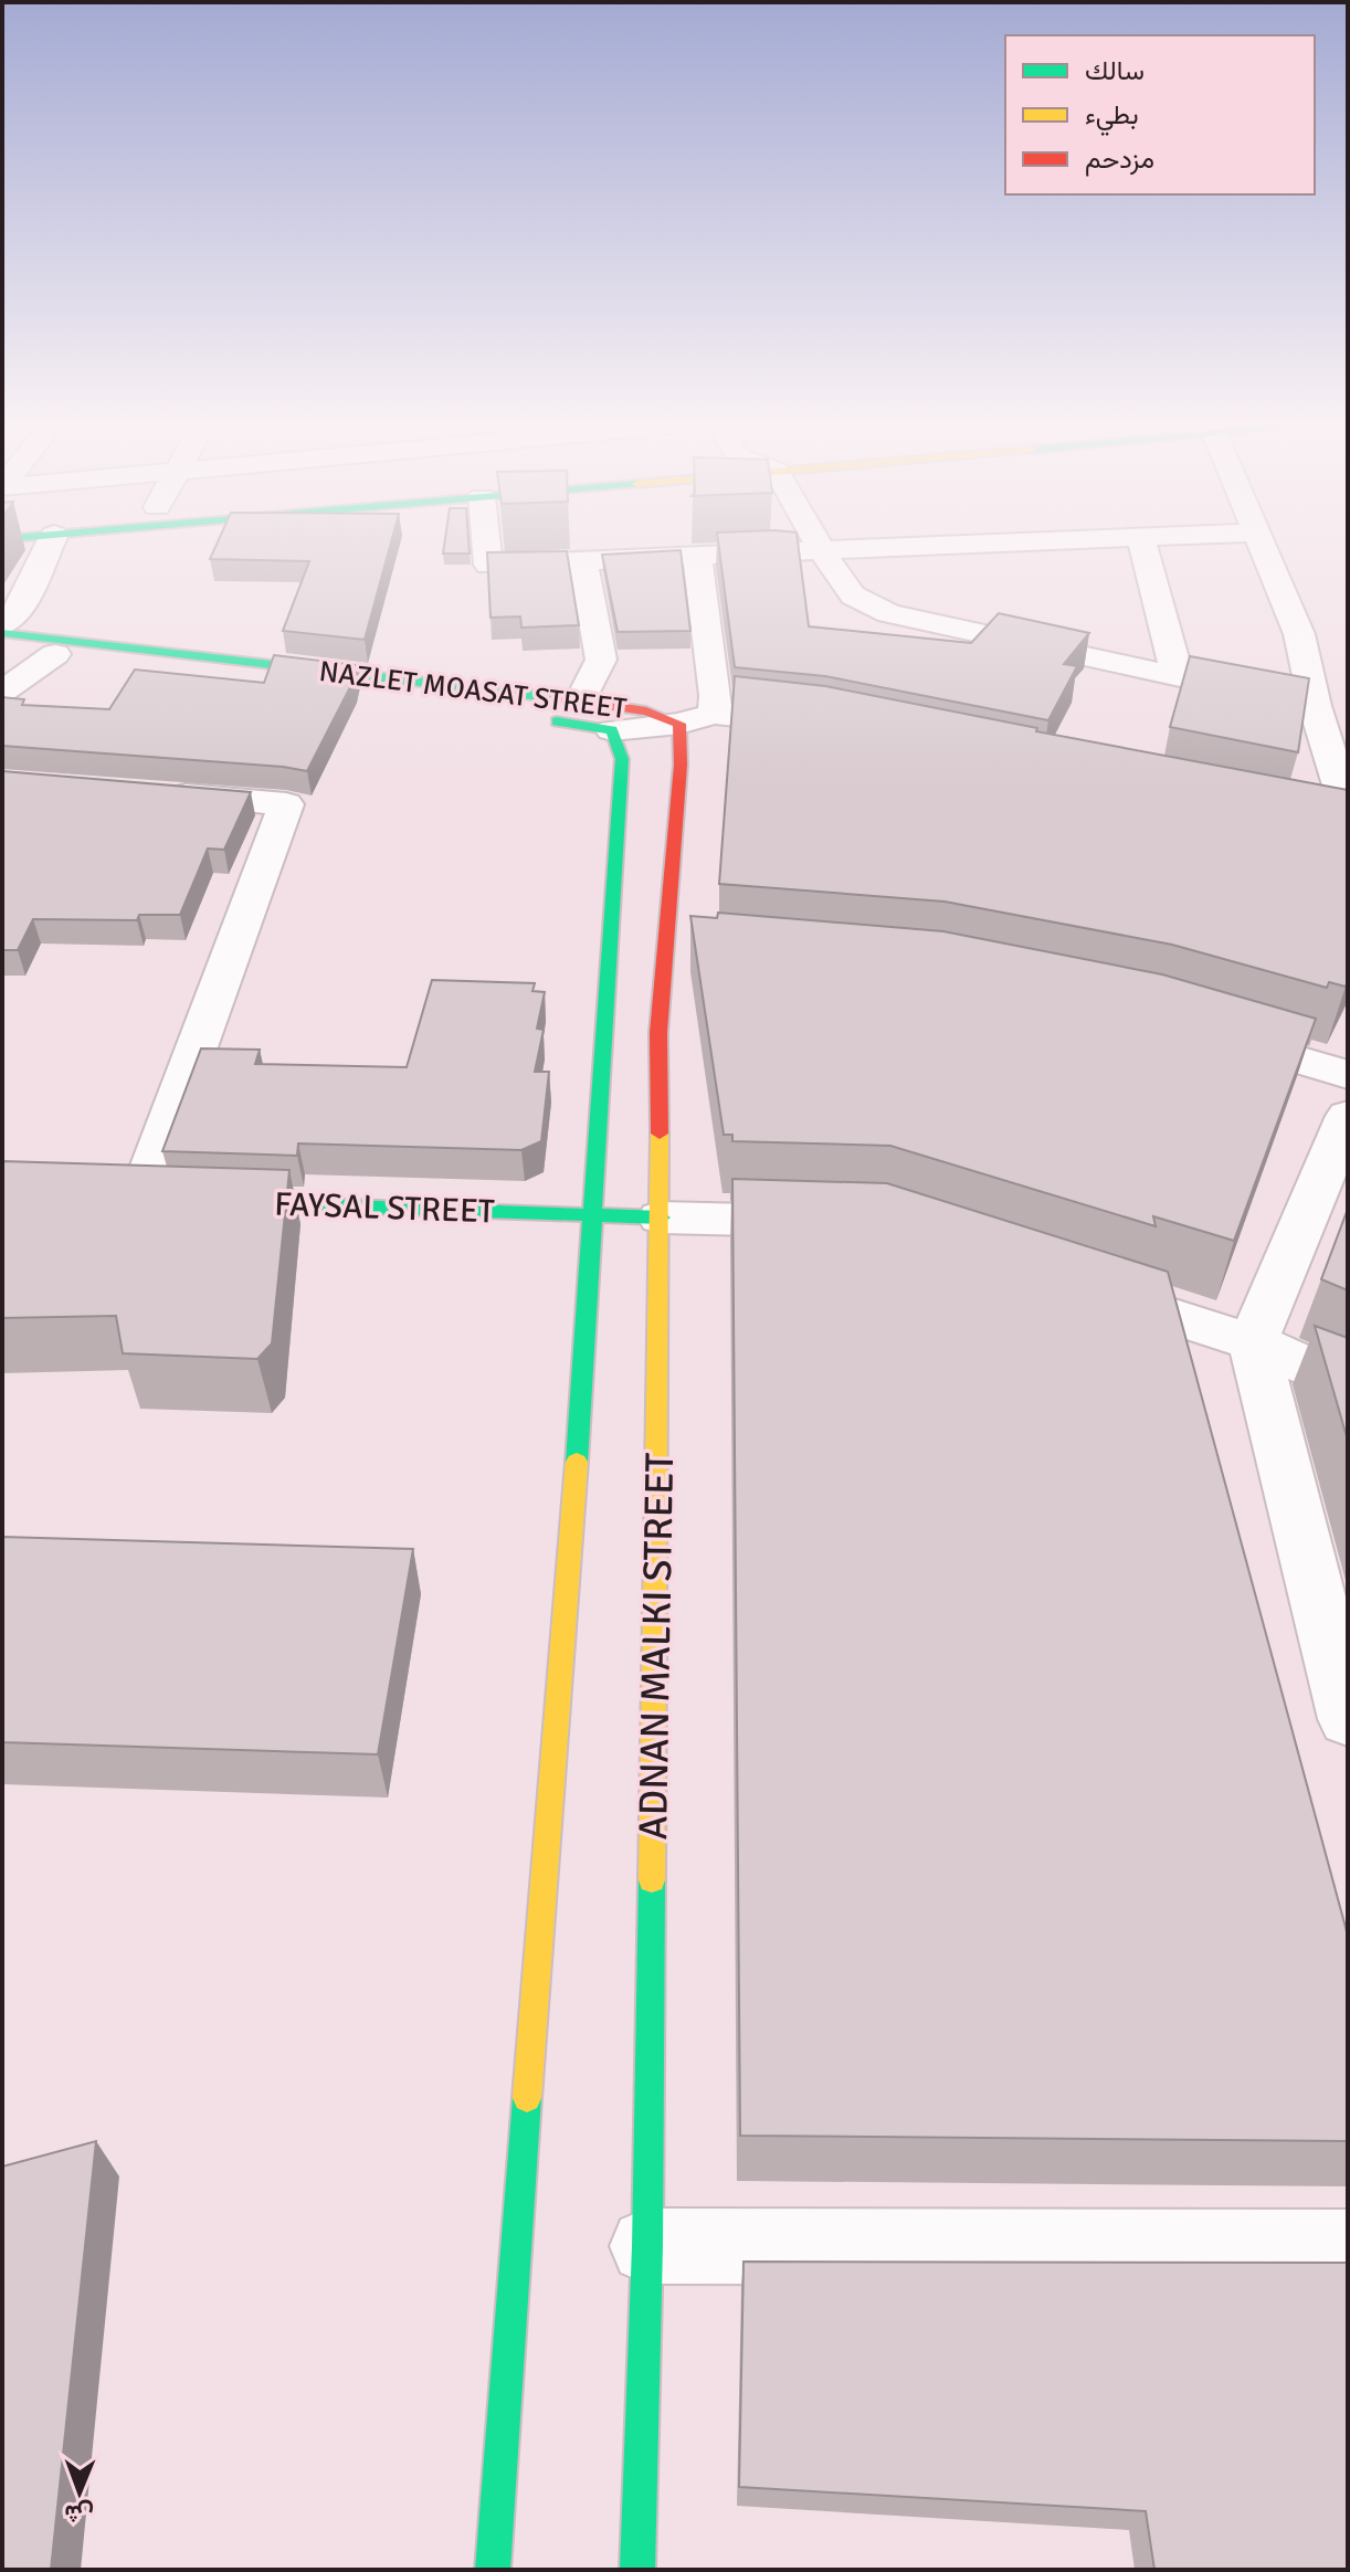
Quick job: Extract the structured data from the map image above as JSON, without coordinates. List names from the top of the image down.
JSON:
{
  "streets": {
    "main road": ["NAZLET MOASAT STREET", "FAYSAL STREET", "ADNAN MALKI STREET"]
  },
  "crossings": [
    ["NAZLET MOASAT STREET", "ADNAN MALKI STREET"],
    ["FAYSAL STREET", "ADNAN MALKI STREET"]
  ],
  "legend": ["سالك", "بطيء", "مزدحم"],
  "north": "bottom"
}
